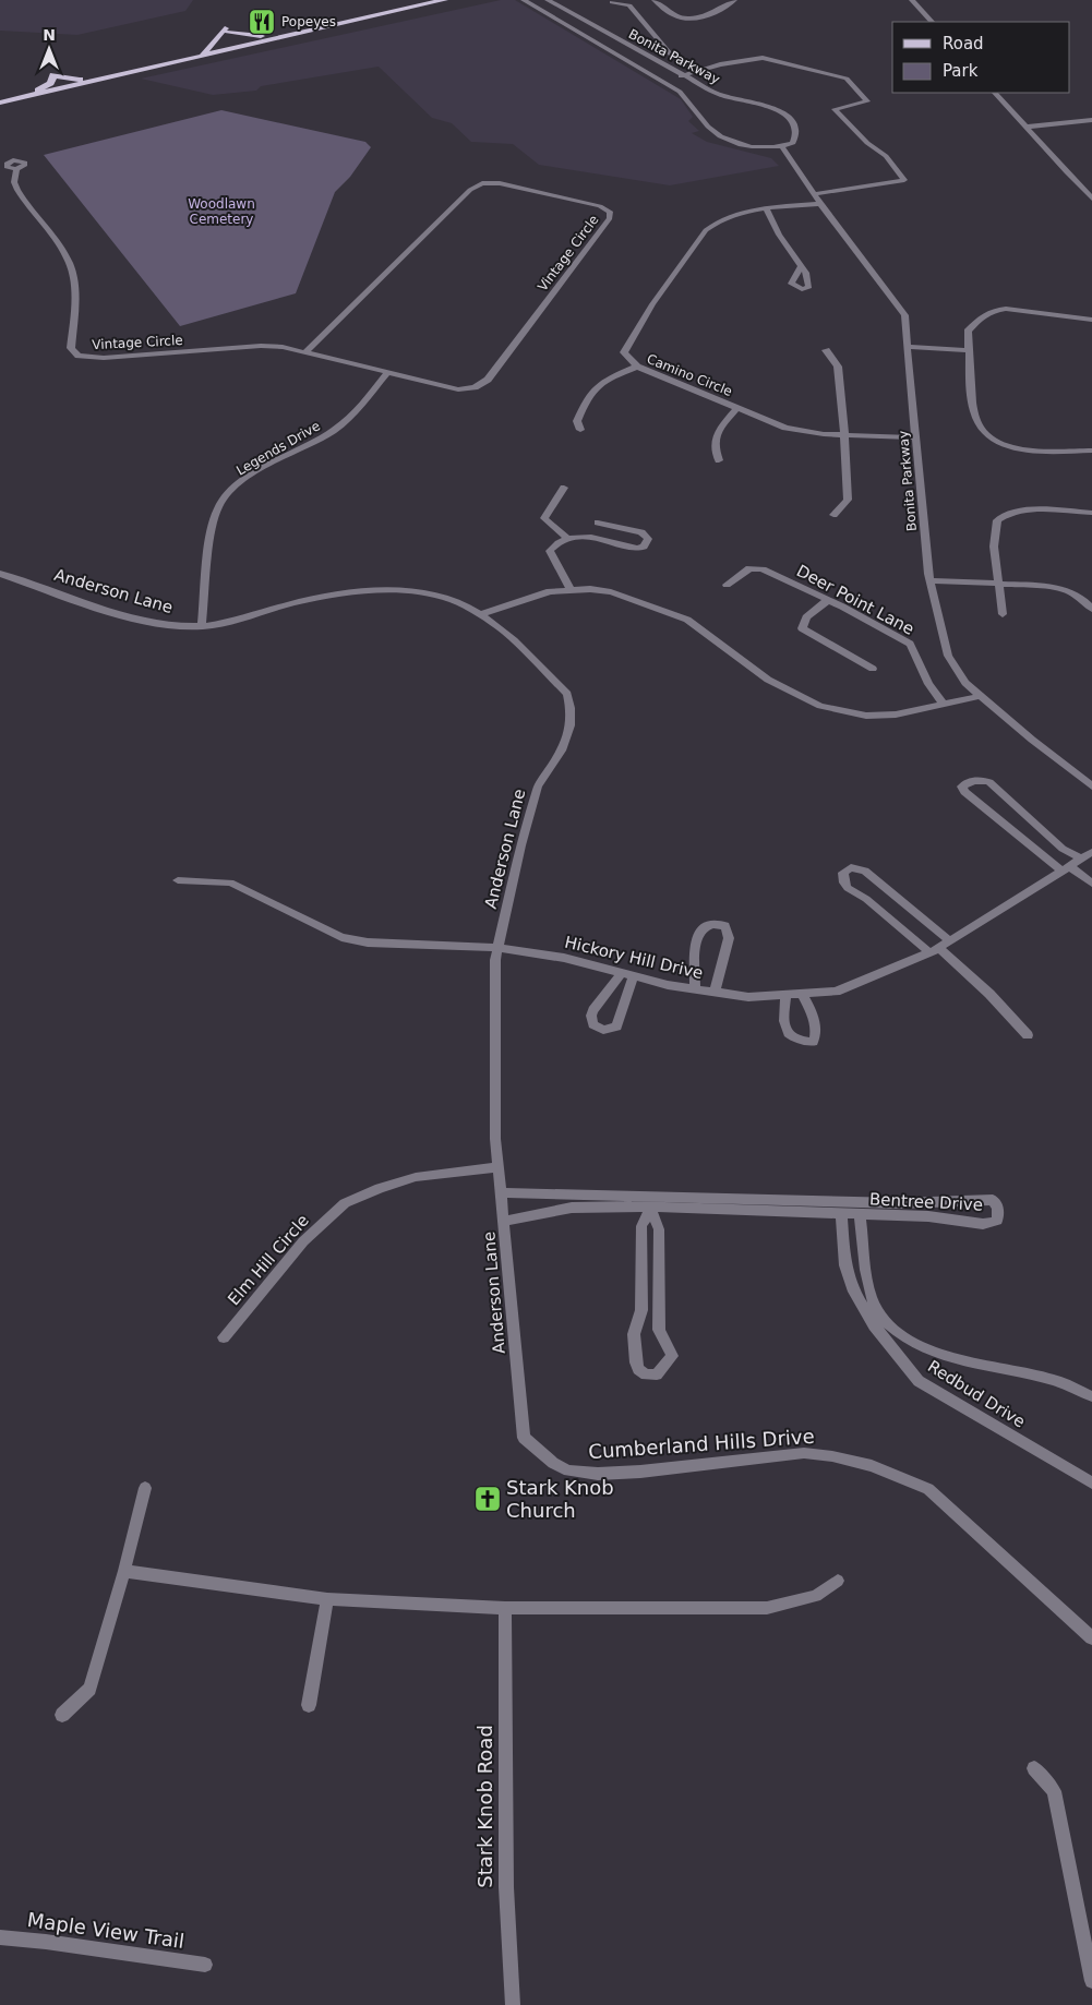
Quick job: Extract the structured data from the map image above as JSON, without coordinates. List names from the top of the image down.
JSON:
{
  "streets": {
    "street": [
      "Bonita Parkway",
      "Vintage Circle",
      "Camino Circle",
      "Legends Drive",
      "Anderson Lane",
      "Deer Point Lane",
      "Hickory Hill Drive",
      "Bentree Drive",
      "Elm Hill Circle",
      "Redbud Drive",
      "Cumberland Hills Drive",
      "Stark Knob Road",
      "Maple View Trail"
    ]
  },
  "crossings": [
    ["Bonita Parkway", "Camino Circle"],
    ["Vintage Circle", "Legends Drive"],
    ["Legends Drive", "Anderson Lane"],
    ["Anderson Lane", "Hickory Hill Drive"],
    ["Anderson Lane", "Bentree Drive"],
    ["Anderson Lane", "Elm Hill Circle"],
    ["Anderson Lane", "Cumberland Hills Drive"],
    ["Bentree Drive", "Redbud Drive"]
  ],
  "parks": ["Woodlawn Cemetery"],
  "places": {
    "restaurant": ["Popeyes"],
    "church": ["Stark Knob Church"]
  },
  "legend": ["Road", "Park"],
  "north": "top"
}
